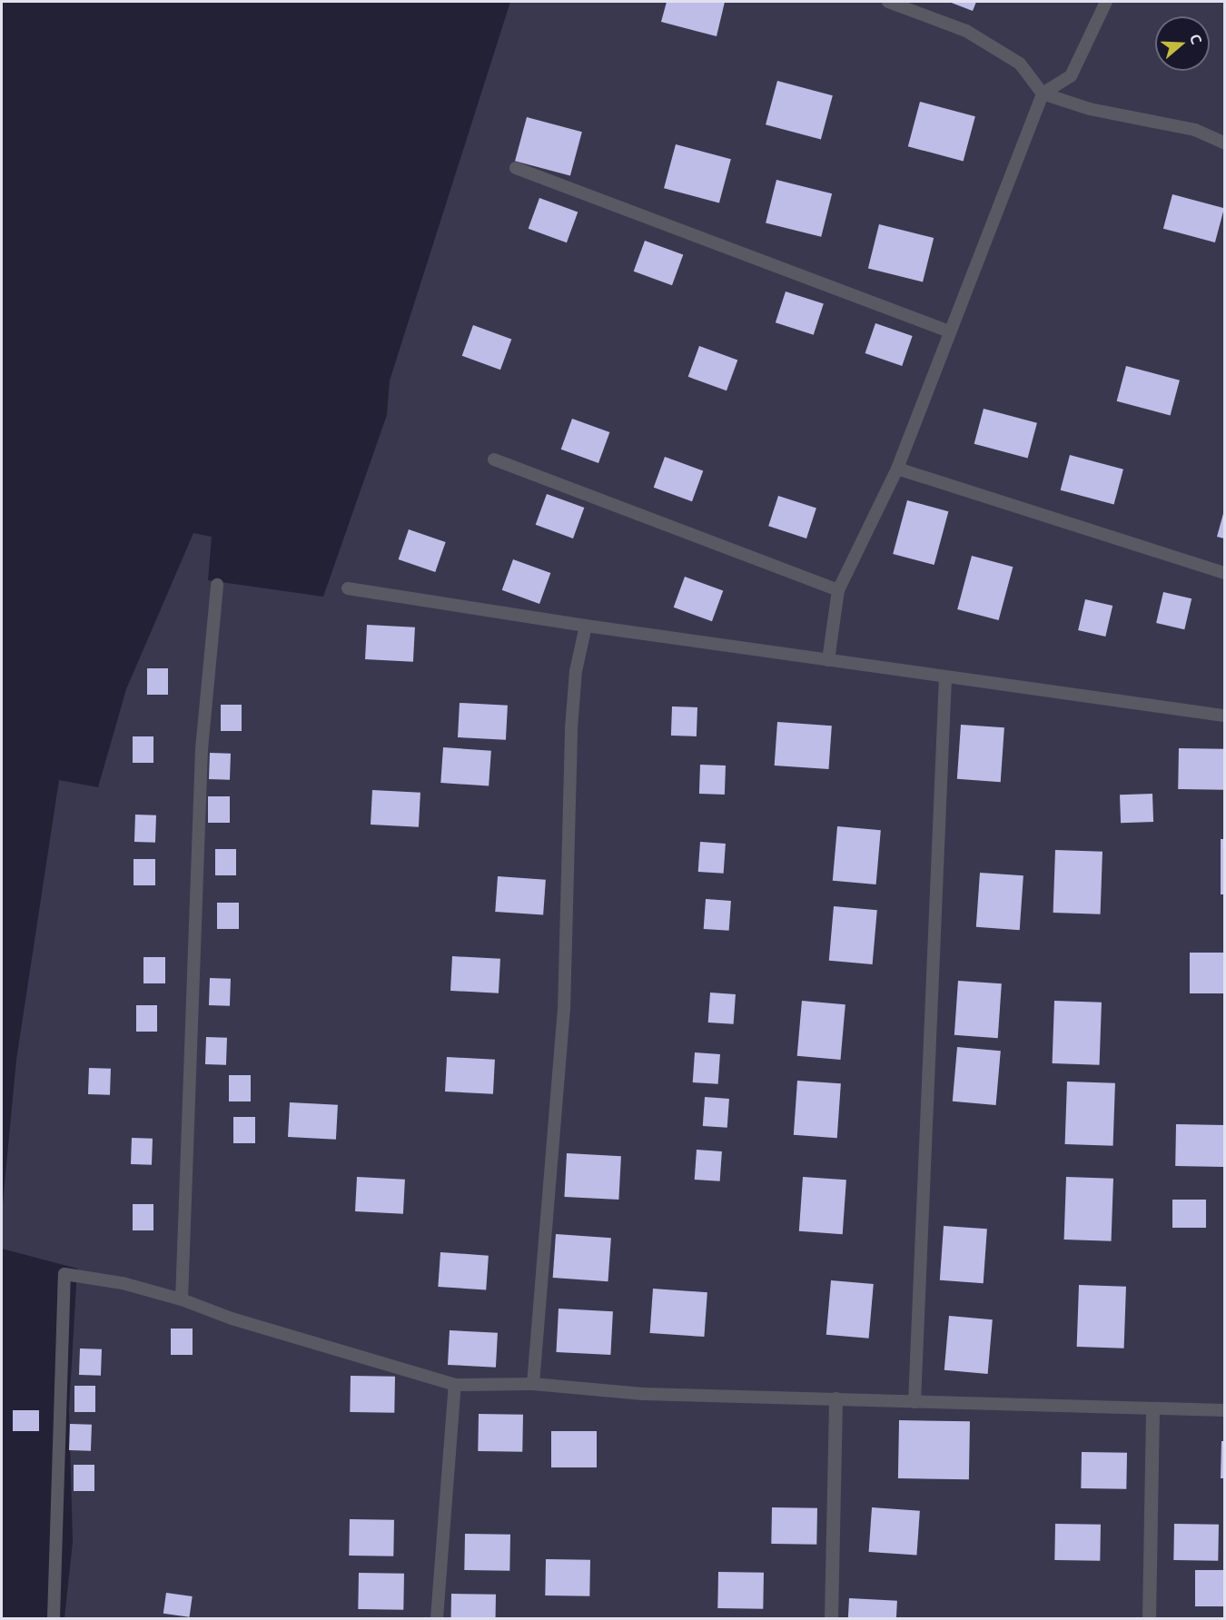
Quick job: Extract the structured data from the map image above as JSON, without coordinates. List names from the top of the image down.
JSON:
{
  "north": "right"
}
